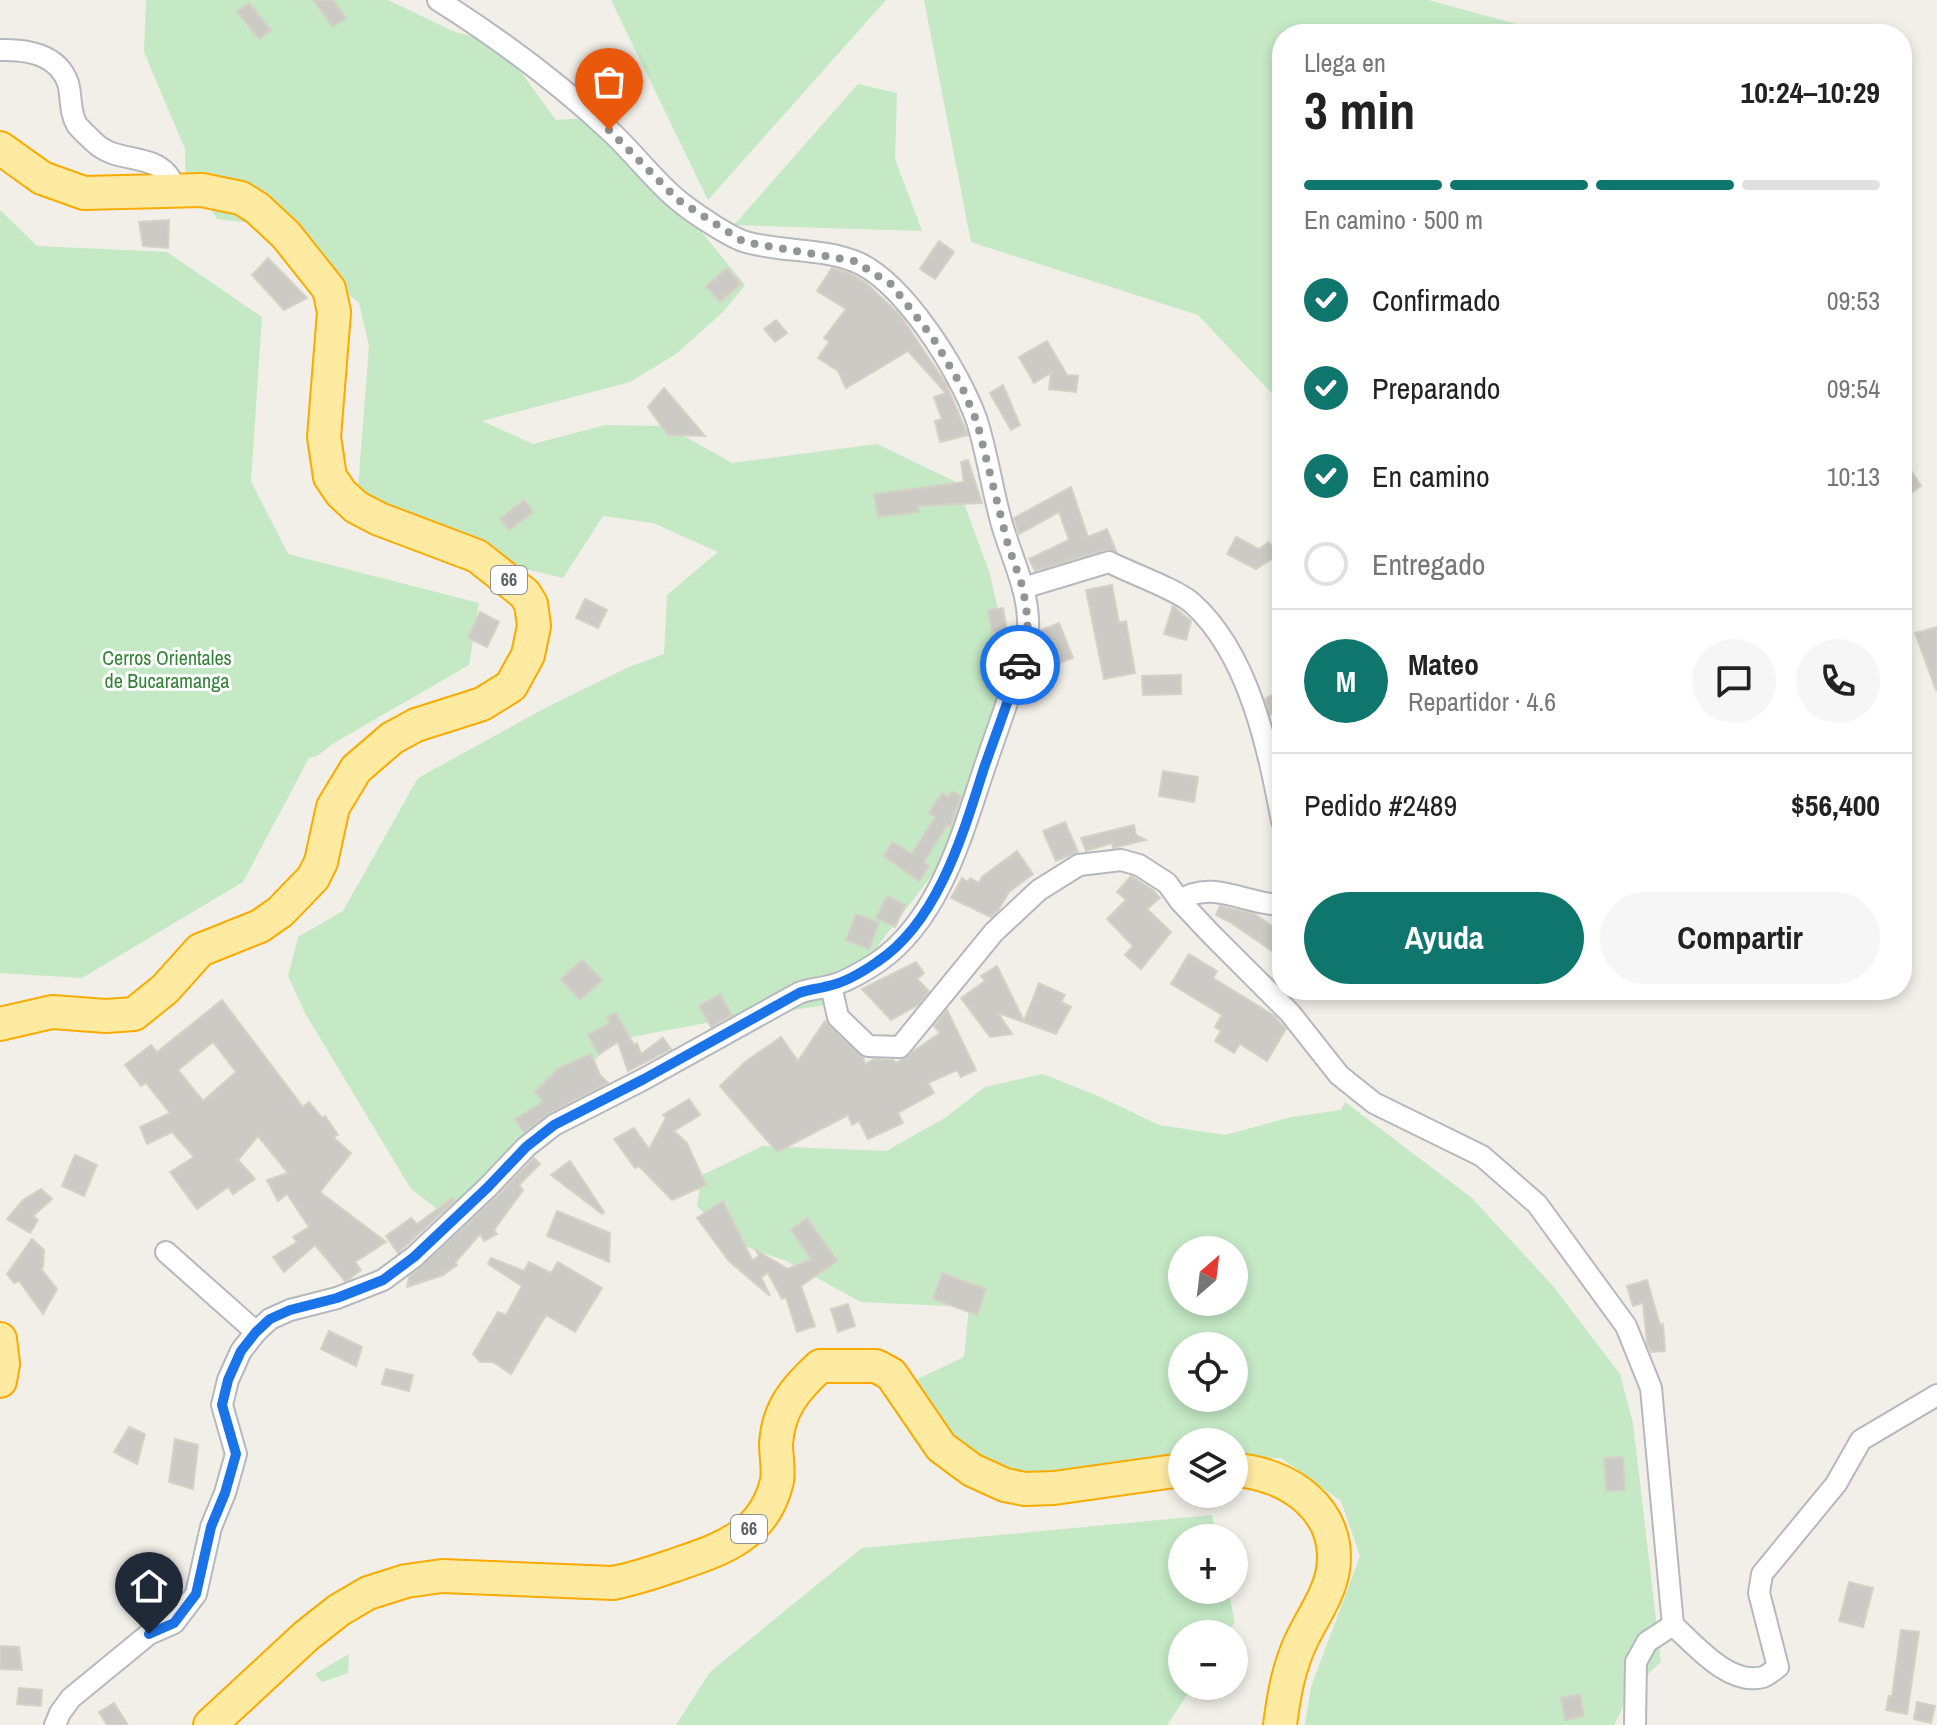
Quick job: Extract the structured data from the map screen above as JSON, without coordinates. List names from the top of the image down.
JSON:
{
  "streets": {
    "highway": ["66"]
  },
  "parks": ["Cerros Orientales de Bucaramanga"],
  "north": "top right",
  "page": {
    "heading": ["3 min", "Llega en", "10:24–10:29"],
    "panel": [
      "Mateo",
      "Repartidor · 4.6",
      "Pedido #2489",
      "$56,400"
    ],
    "bar": "En camino · 500 m",
    "list": [
      ["Confirmado", "09:53"],
      ["Preparando", "09:54"],
      ["En camino", "10:13"],
      "Entregado"
    ],
    "round": "M",
    "buttons": ["Ayuda", "Compartir"],
    "map_buttons": ["+", "−"]
  }
}
